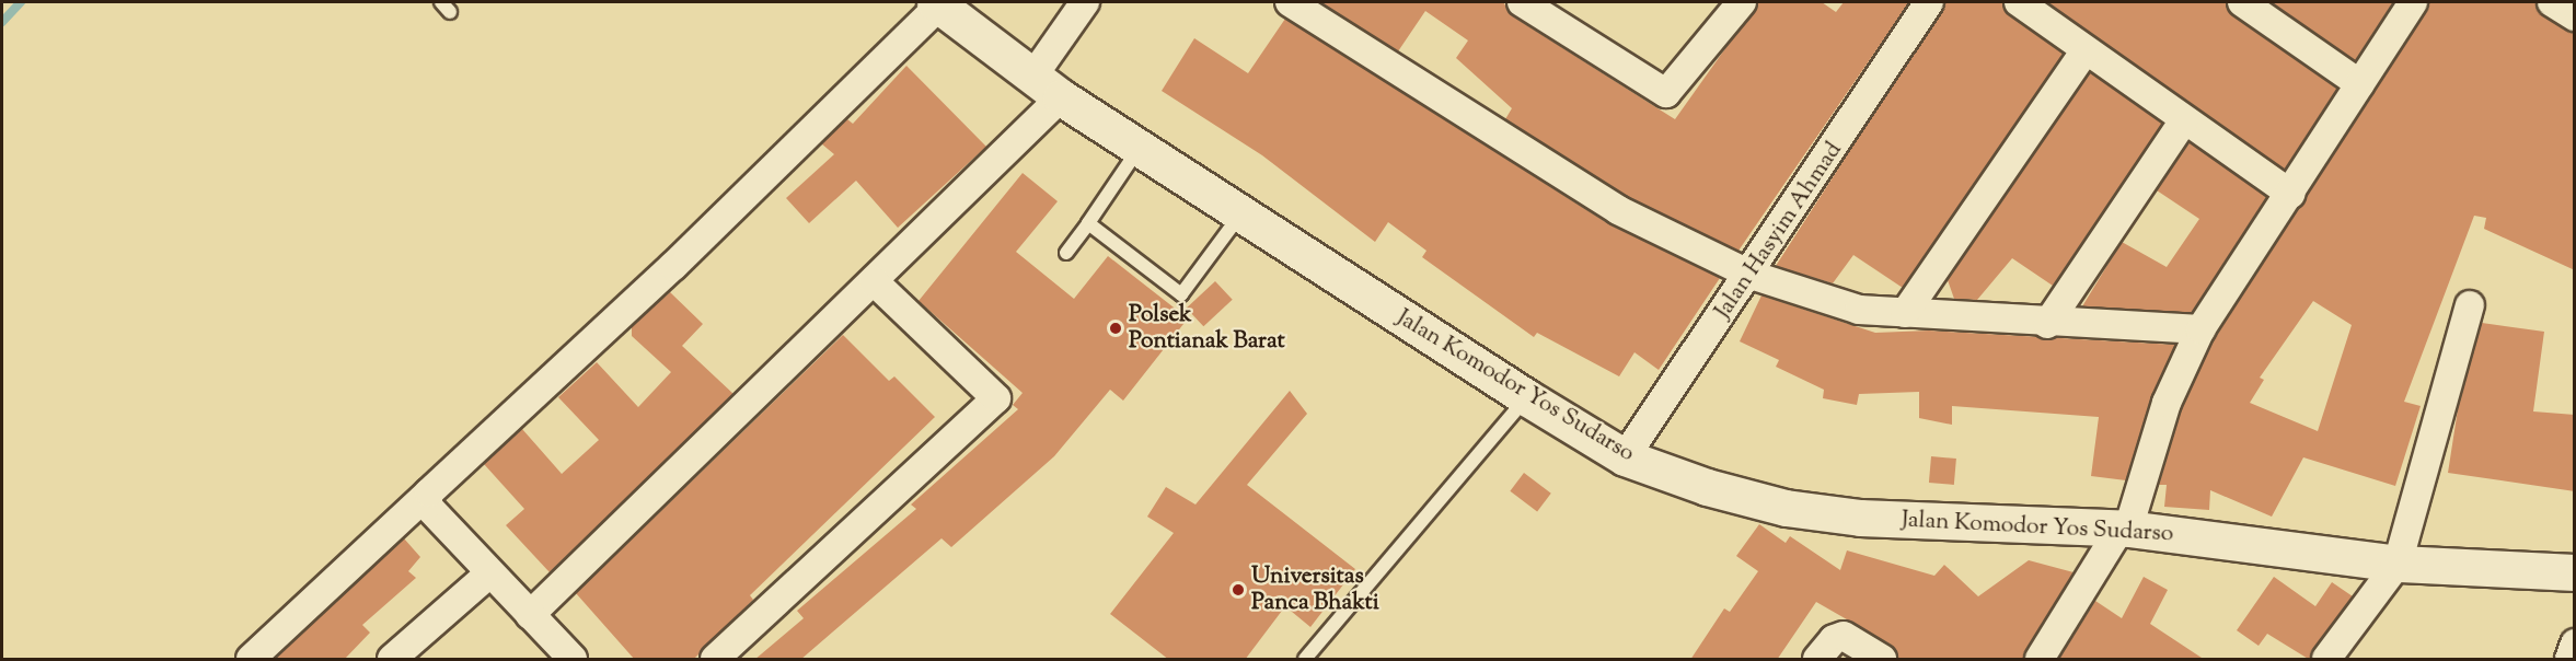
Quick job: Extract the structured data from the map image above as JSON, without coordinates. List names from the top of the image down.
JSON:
{
  "streets": {
    "street": ["Jalan Hasyim Ahmad", "Jalan Komodor Yos Sudarso"]
  },
  "crossings": [
    ["Jalan Hasyim Ahmad", "Jalan Komodor Yos Sudarso"]
  ],
  "places": ["Polsek Pontianak Barat", "Universitas Panca Bhakti"]
}
